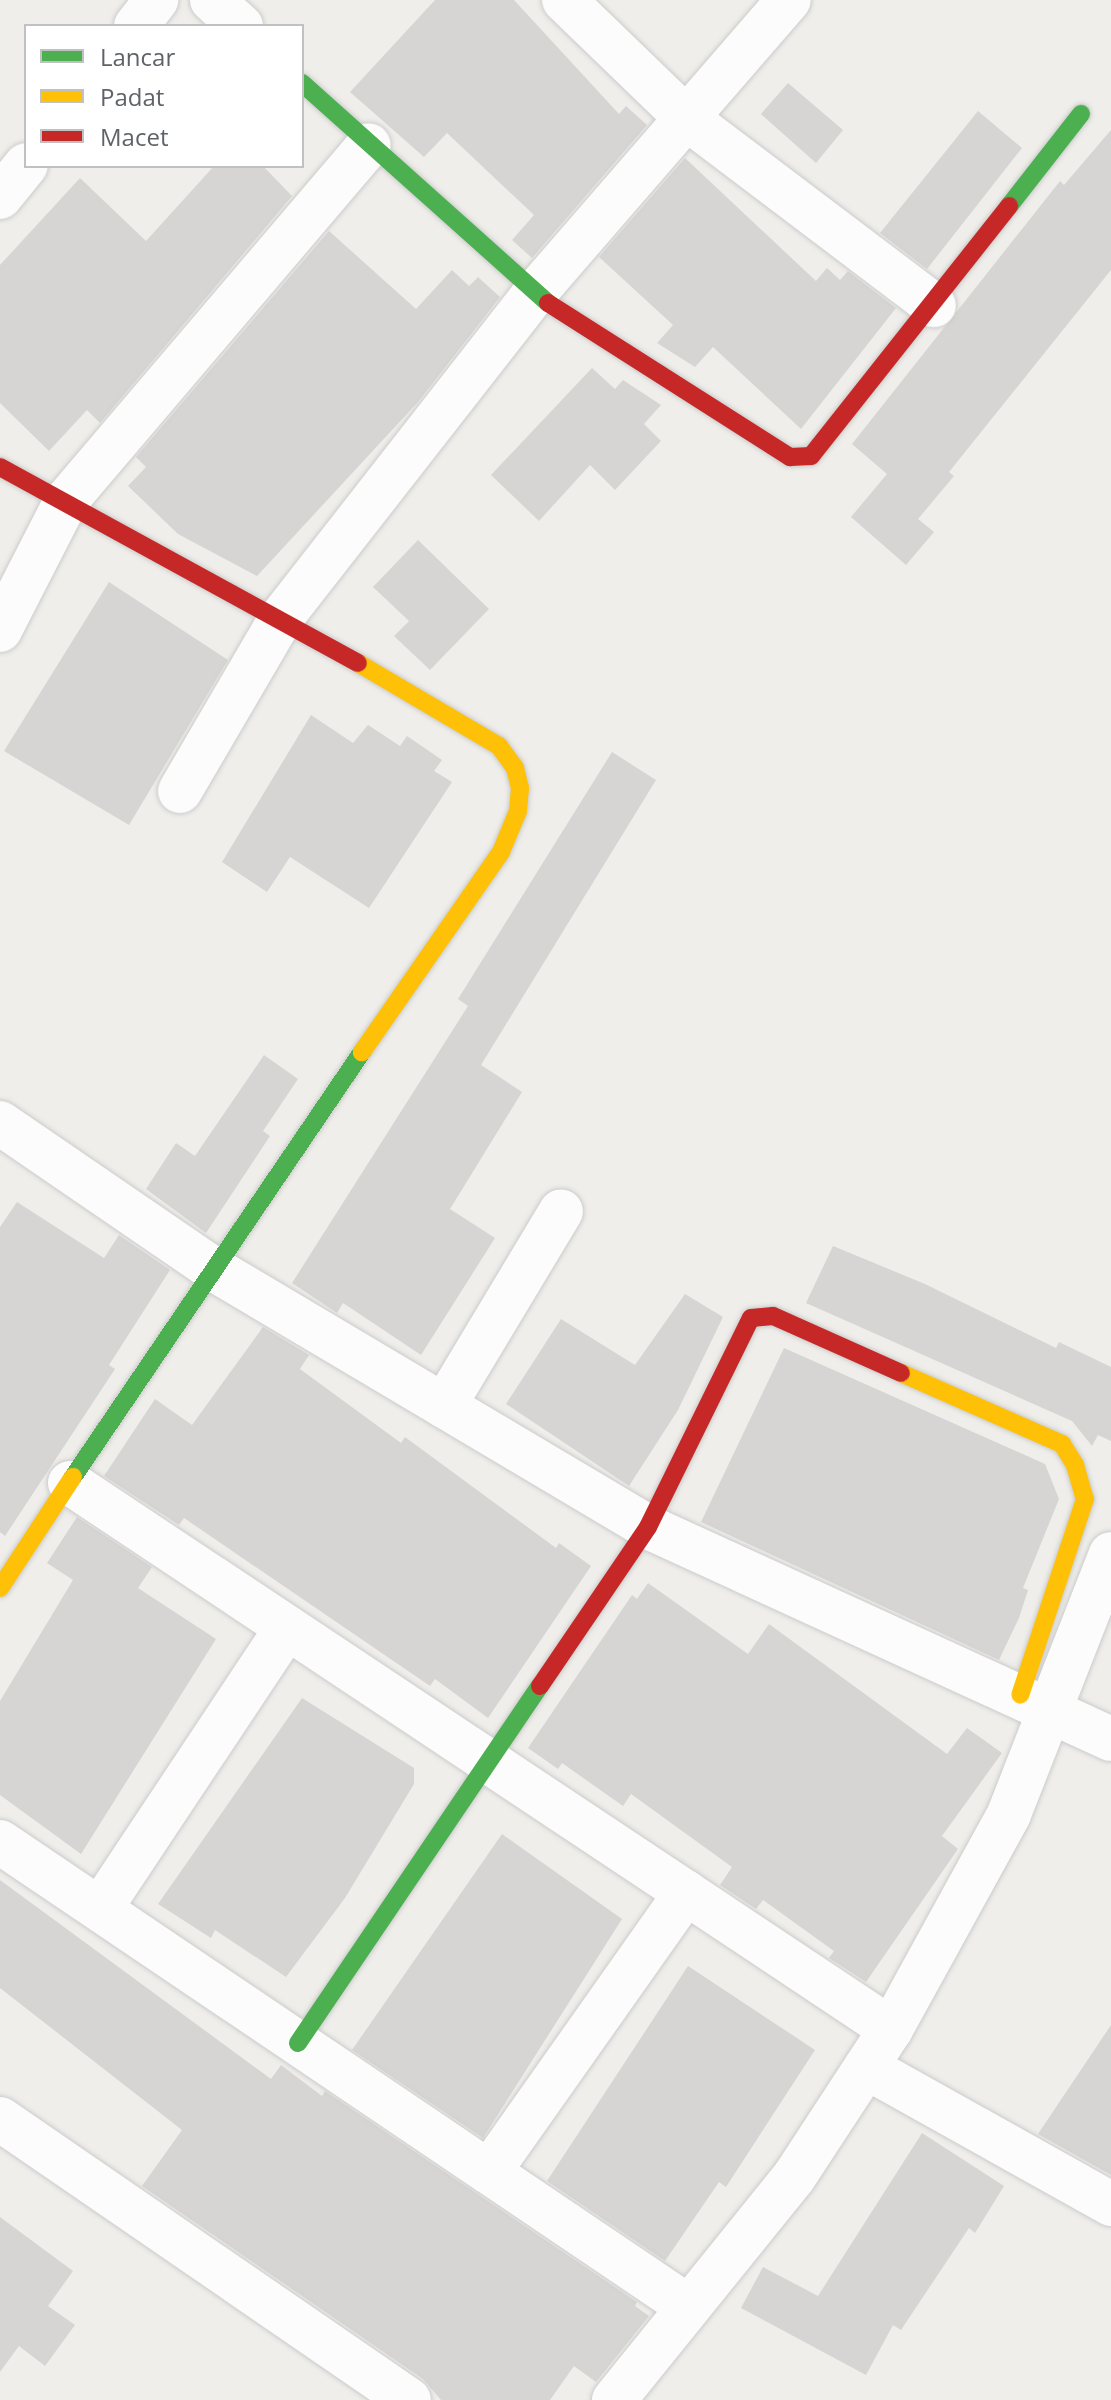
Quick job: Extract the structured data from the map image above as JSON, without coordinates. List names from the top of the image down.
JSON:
{
  "legend": ["Lancar", "Padat", "Macet"]
}
